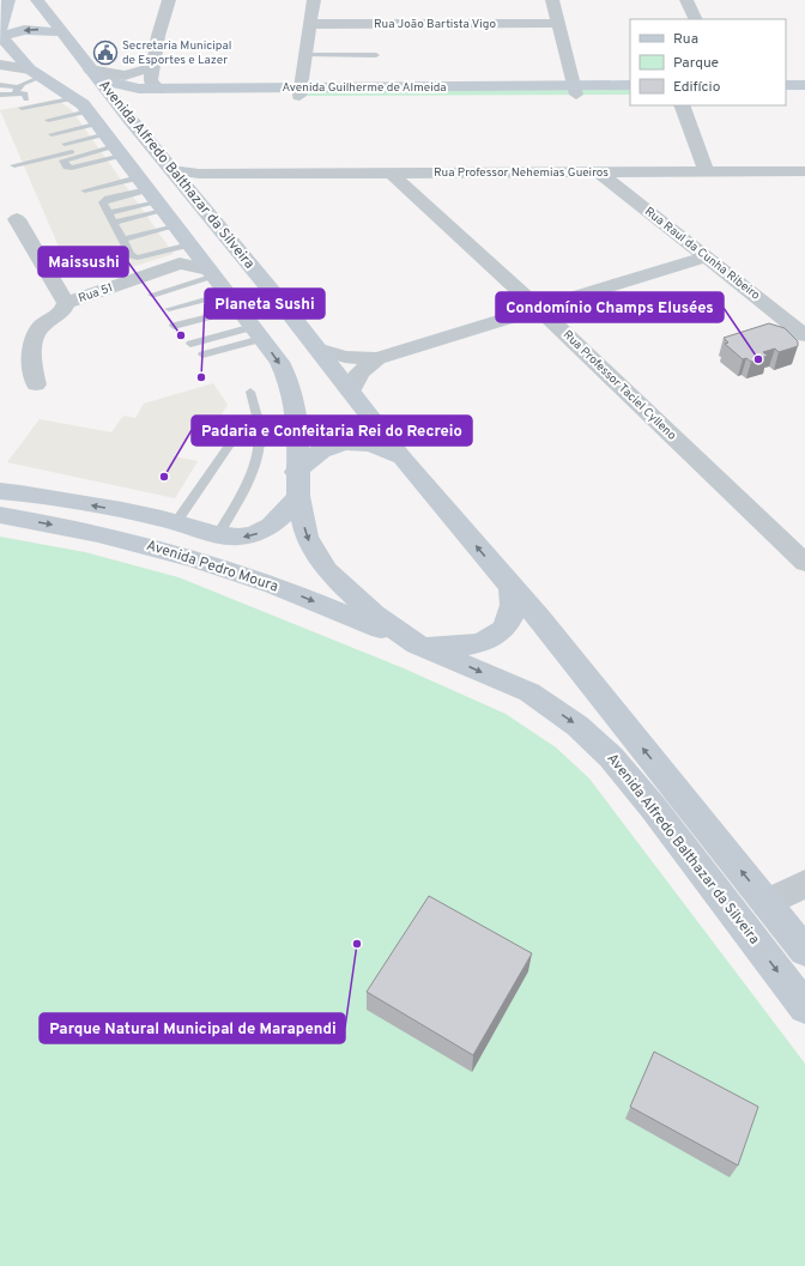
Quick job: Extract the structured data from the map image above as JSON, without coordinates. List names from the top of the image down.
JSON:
{
  "streets": {
    "street": [
      "Rua João Bartista Vigo",
      "Avenida Guilherme de Almeida",
      "Rua Professor Nehemias Gueiros",
      "Avenida Alfredo Balthazar da Silveira",
      "Rua Raul da Cunha Ribeiro",
      "Rua 51",
      "Rua Professor Taciel Cylleno",
      "Avenida Pedro Moura"
    ]
  },
  "crossings": [
    ["Avenida Guilherme de Almeida", "Avenida Alfredo Balthazar da Silveira"],
    ["Rua Professor Nehemias Gueiros", "Avenida Alfredo Balthazar da Silveira"],
    ["Rua Professor Nehemias Gueiros", "Rua Raul da Cunha Ribeiro"],
    ["Rua Professor Nehemias Gueiros", "Rua Professor Taciel Cylleno"],
    ["Avenida Alfredo Balthazar da Silveira", "Avenida Pedro Moura"]
  ],
  "places": {
    "public building": ["Secretaria Municipal de Esportes e Lazer"],
    "other": [
      "Maissushi",
      "Condomínio Champs Elusées",
      "Planeta Sushi",
      "Padaria e Confeitaria Rei do Recreio",
      "Parque Natural Municipal de Marapendi"
    ]
  },
  "legend": ["Rua", "Parque", "Edifício"]
}
